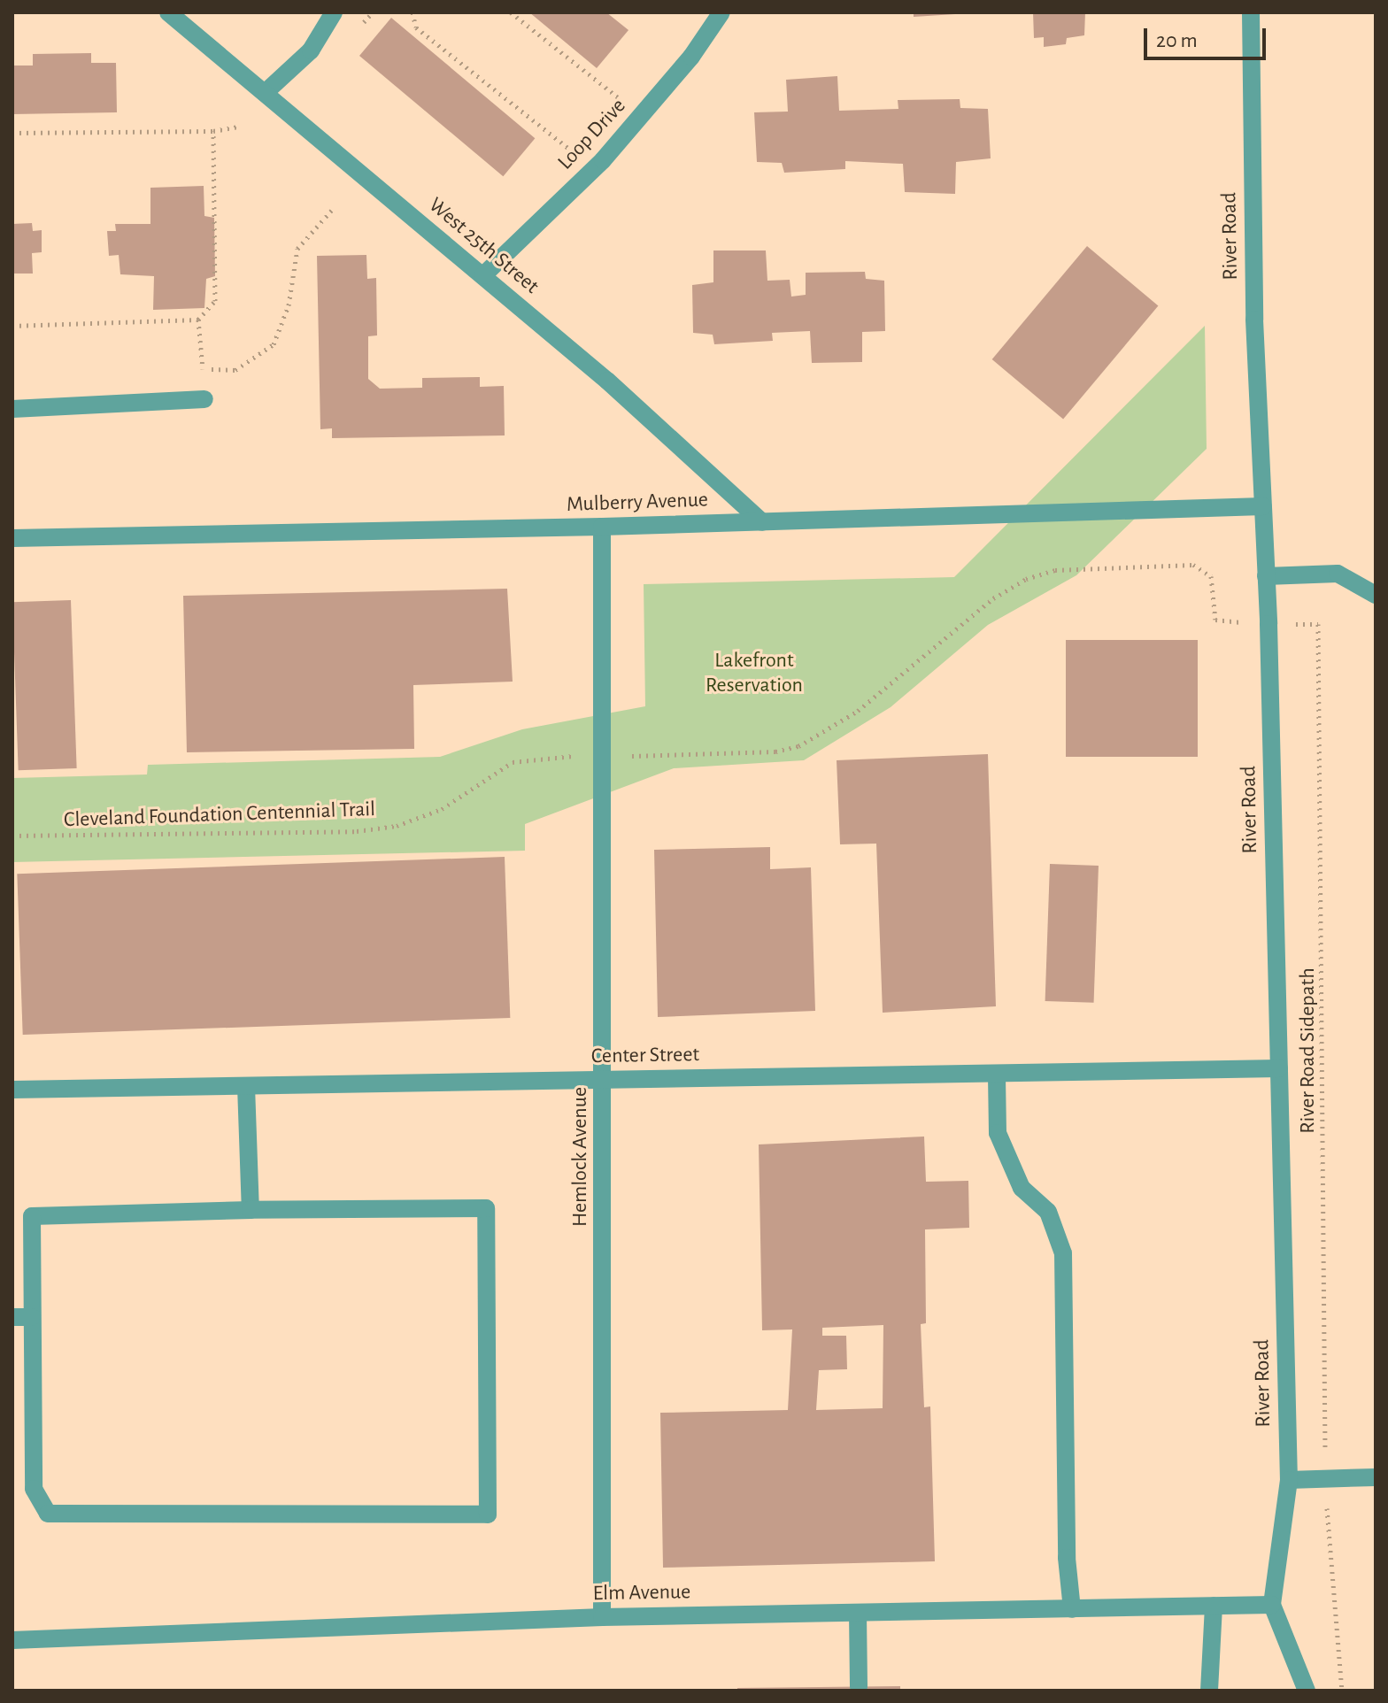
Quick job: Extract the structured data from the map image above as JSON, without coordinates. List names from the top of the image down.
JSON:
{
  "streets": {
    "street": [
      "Loop Drive",
      "River Road",
      "West 25th Street",
      "Mulberry Avenue",
      "Center Street",
      "Hemlock Avenue",
      "Elm Avenue"
    ],
    "path": ["Cleveland Foundation Centennial Trail", "River Road Sidepath"]
  },
  "crossings": [
    ["Loop Drive", "West 25th Street"],
    ["River Road", "Mulberry Avenue"],
    ["River Road", "Center Street"],
    ["River Road", "Elm Avenue"],
    ["West 25th Street", "Mulberry Avenue"],
    ["Mulberry Avenue", "Hemlock Avenue"],
    ["Center Street", "Hemlock Avenue"],
    ["Hemlock Avenue", "Elm Avenue"]
  ],
  "parks": ["Lakefront Reservation"],
  "scale_bar": "20 m"
}
